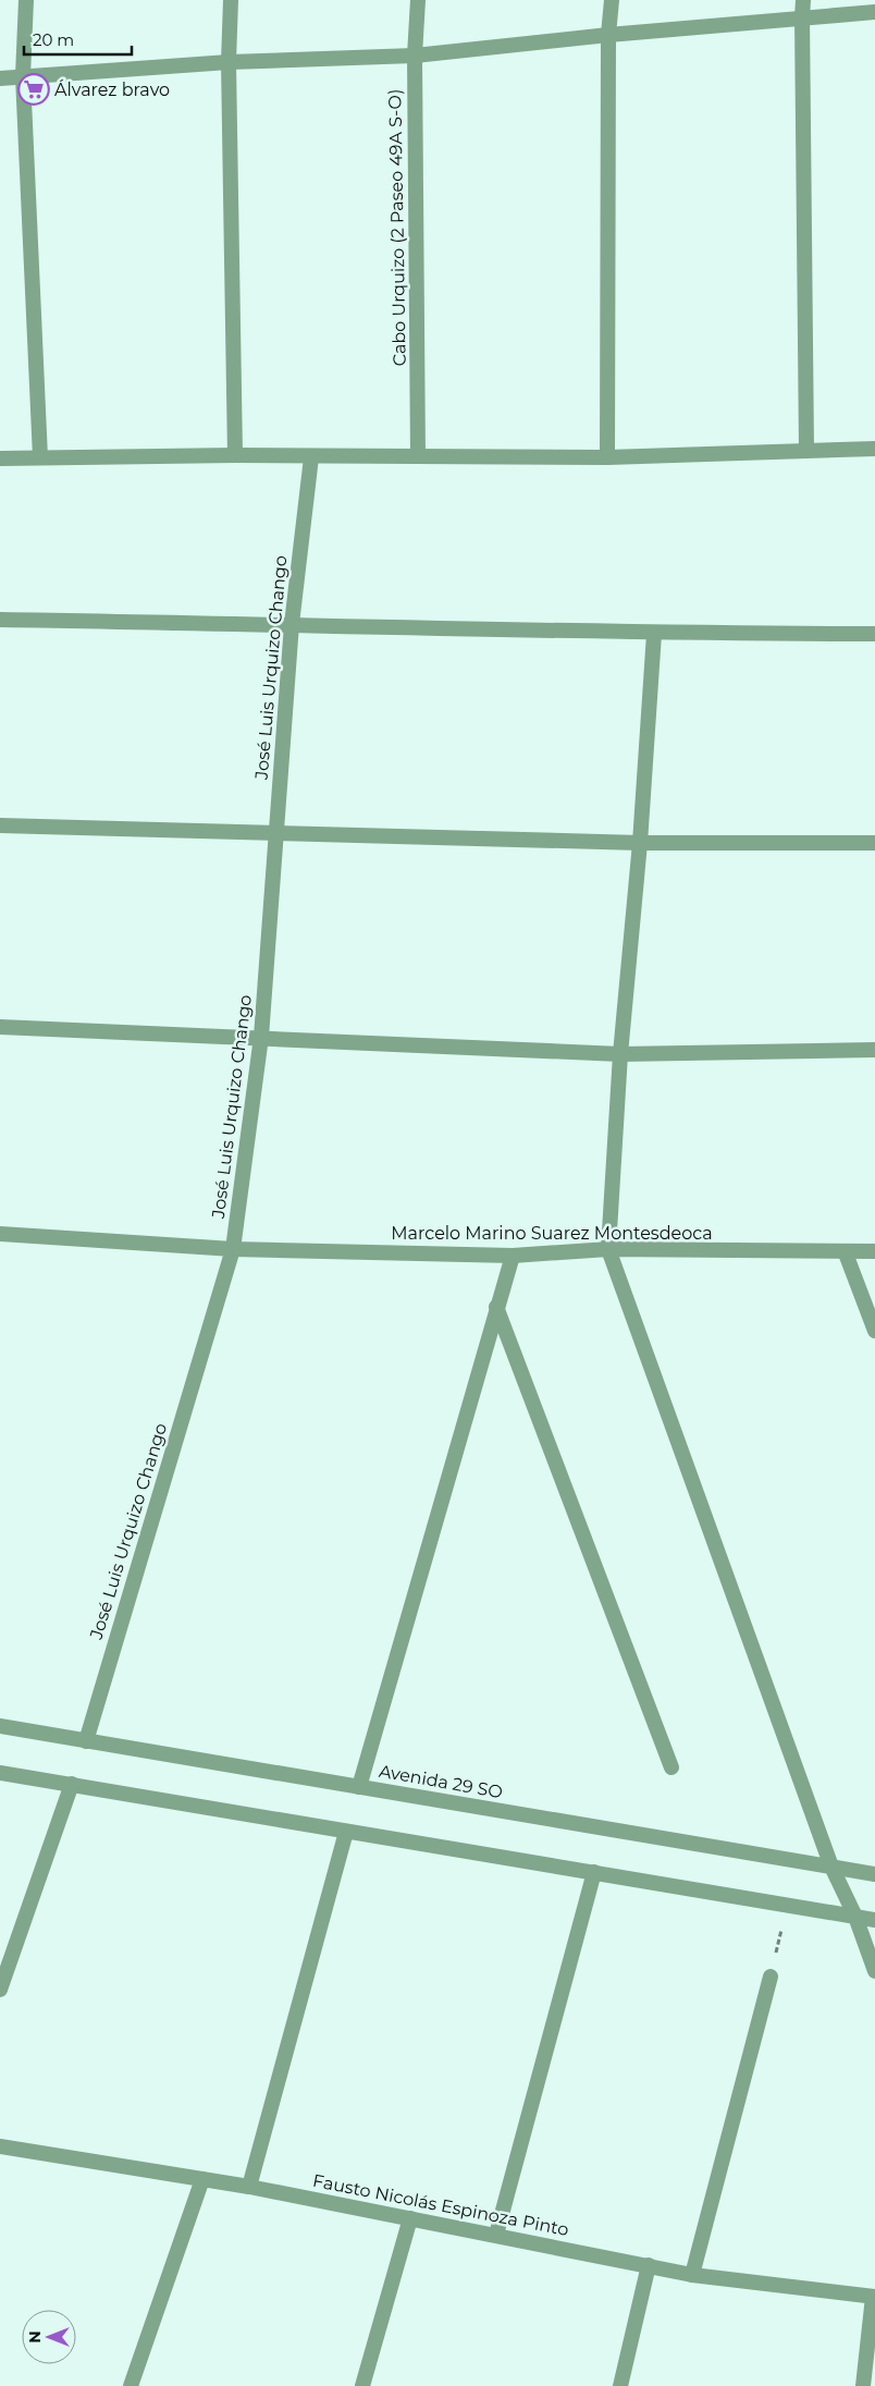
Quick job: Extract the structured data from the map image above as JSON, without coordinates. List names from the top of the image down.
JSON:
{
  "streets": {
    "street": [
      "Cabo Urquizo (2 Paseo 49A S-O)",
      "José Luis Urquizo Chango",
      "Marcelo Marino Suarez Montesdeoca",
      "Avenida 29 SO",
      "Fausto Nicolás Espinoza Pinto"
    ]
  },
  "crossings": [
    ["José Luis Urquizo Chango", "Marcelo Marino Suarez Montesdeoca"],
    ["José Luis Urquizo Chango", "Avenida 29 SO"]
  ],
  "places": {
    "supermarket": ["Álvarez bravo"]
  },
  "scale_bar": "20 m",
  "north": "left"
}
